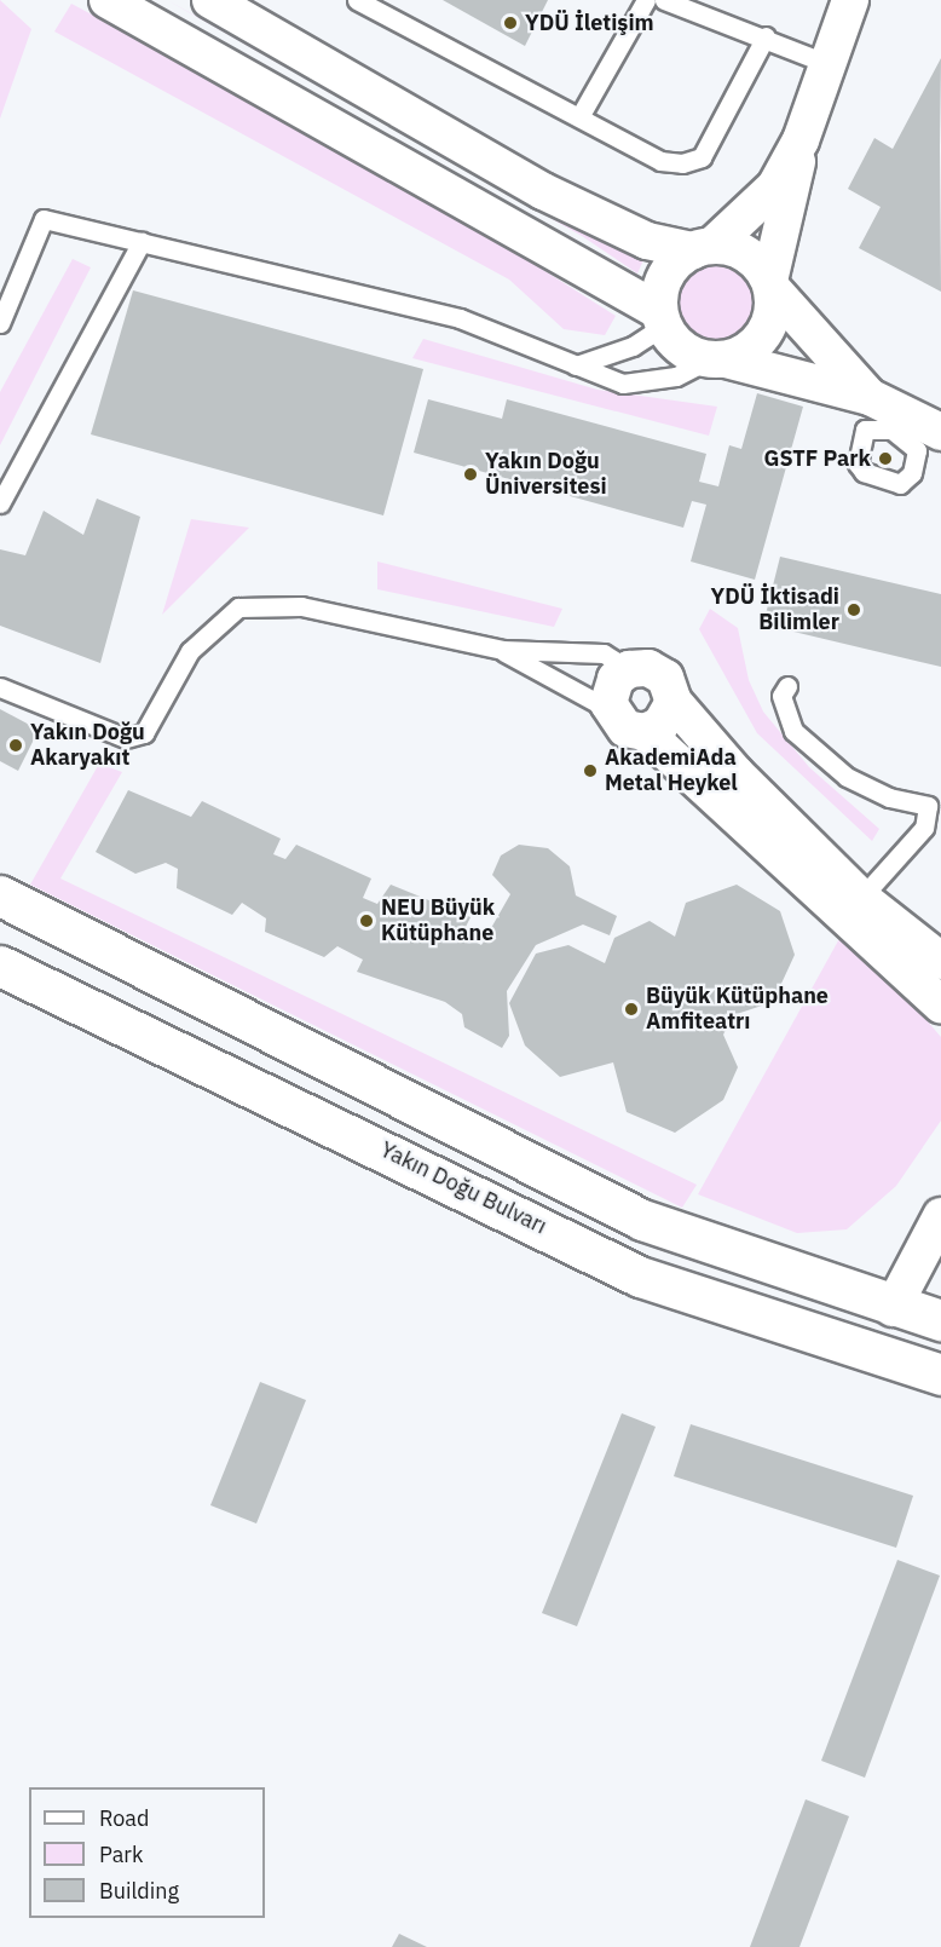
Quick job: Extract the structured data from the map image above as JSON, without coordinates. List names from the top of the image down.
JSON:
{
  "streets": {
    "main road": ["Yakın Doğu Bulvarı"]
  },
  "places": [
    "YDÜ İletişim",
    "GSTF Park",
    "Yakın Doğu Üniversitesi",
    "YDÜ İktisadi Bilimler",
    "Yakın Doğu Akaryakıt",
    "AkademiAda Metal Heykel",
    "NEU Büyük Kütüphane",
    "Büyük Kütüphane Amfiteatrı"
  ],
  "legend": ["Road", "Park", "Building"]
}
